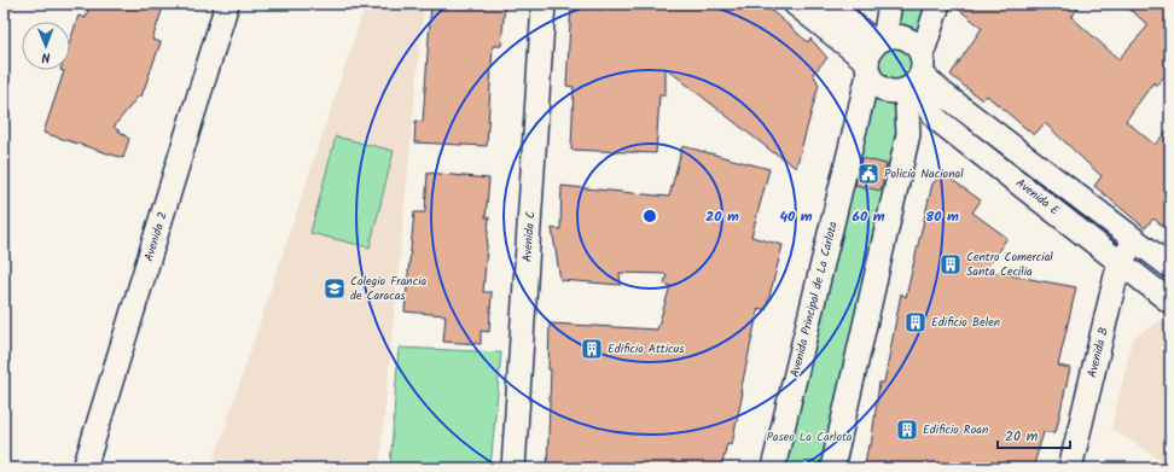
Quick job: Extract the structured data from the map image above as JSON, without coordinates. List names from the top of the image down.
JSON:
{
  "streets": {
    "street": [
      "Avenida E",
      "Avenida 2",
      "Avenida C",
      "Avenida Principal de La Carlota",
      "Avenida B"
    ]
  },
  "crossings": [
    ["Avenida E", "Avenida Principal de La Carlota"],
    ["Avenida E", "Avenida B"]
  ],
  "parks": ["Paseo La Carlota"],
  "places": {
    "public building": ["Policía Nacional"],
    "building": [
      "Centro Comercial Santa Cecilia",
      "Edificio Belen",
      "Edificio Atticus",
      "Edificio Roan"
    ],
    "school or university": ["Colegio Francia de Caracas"]
  },
  "scale_bar": "20 m",
  "north": "bottom",
  "rings": [
    "20 m",
    "40 m",
    "60 m",
    "80 m"
  ]
}
